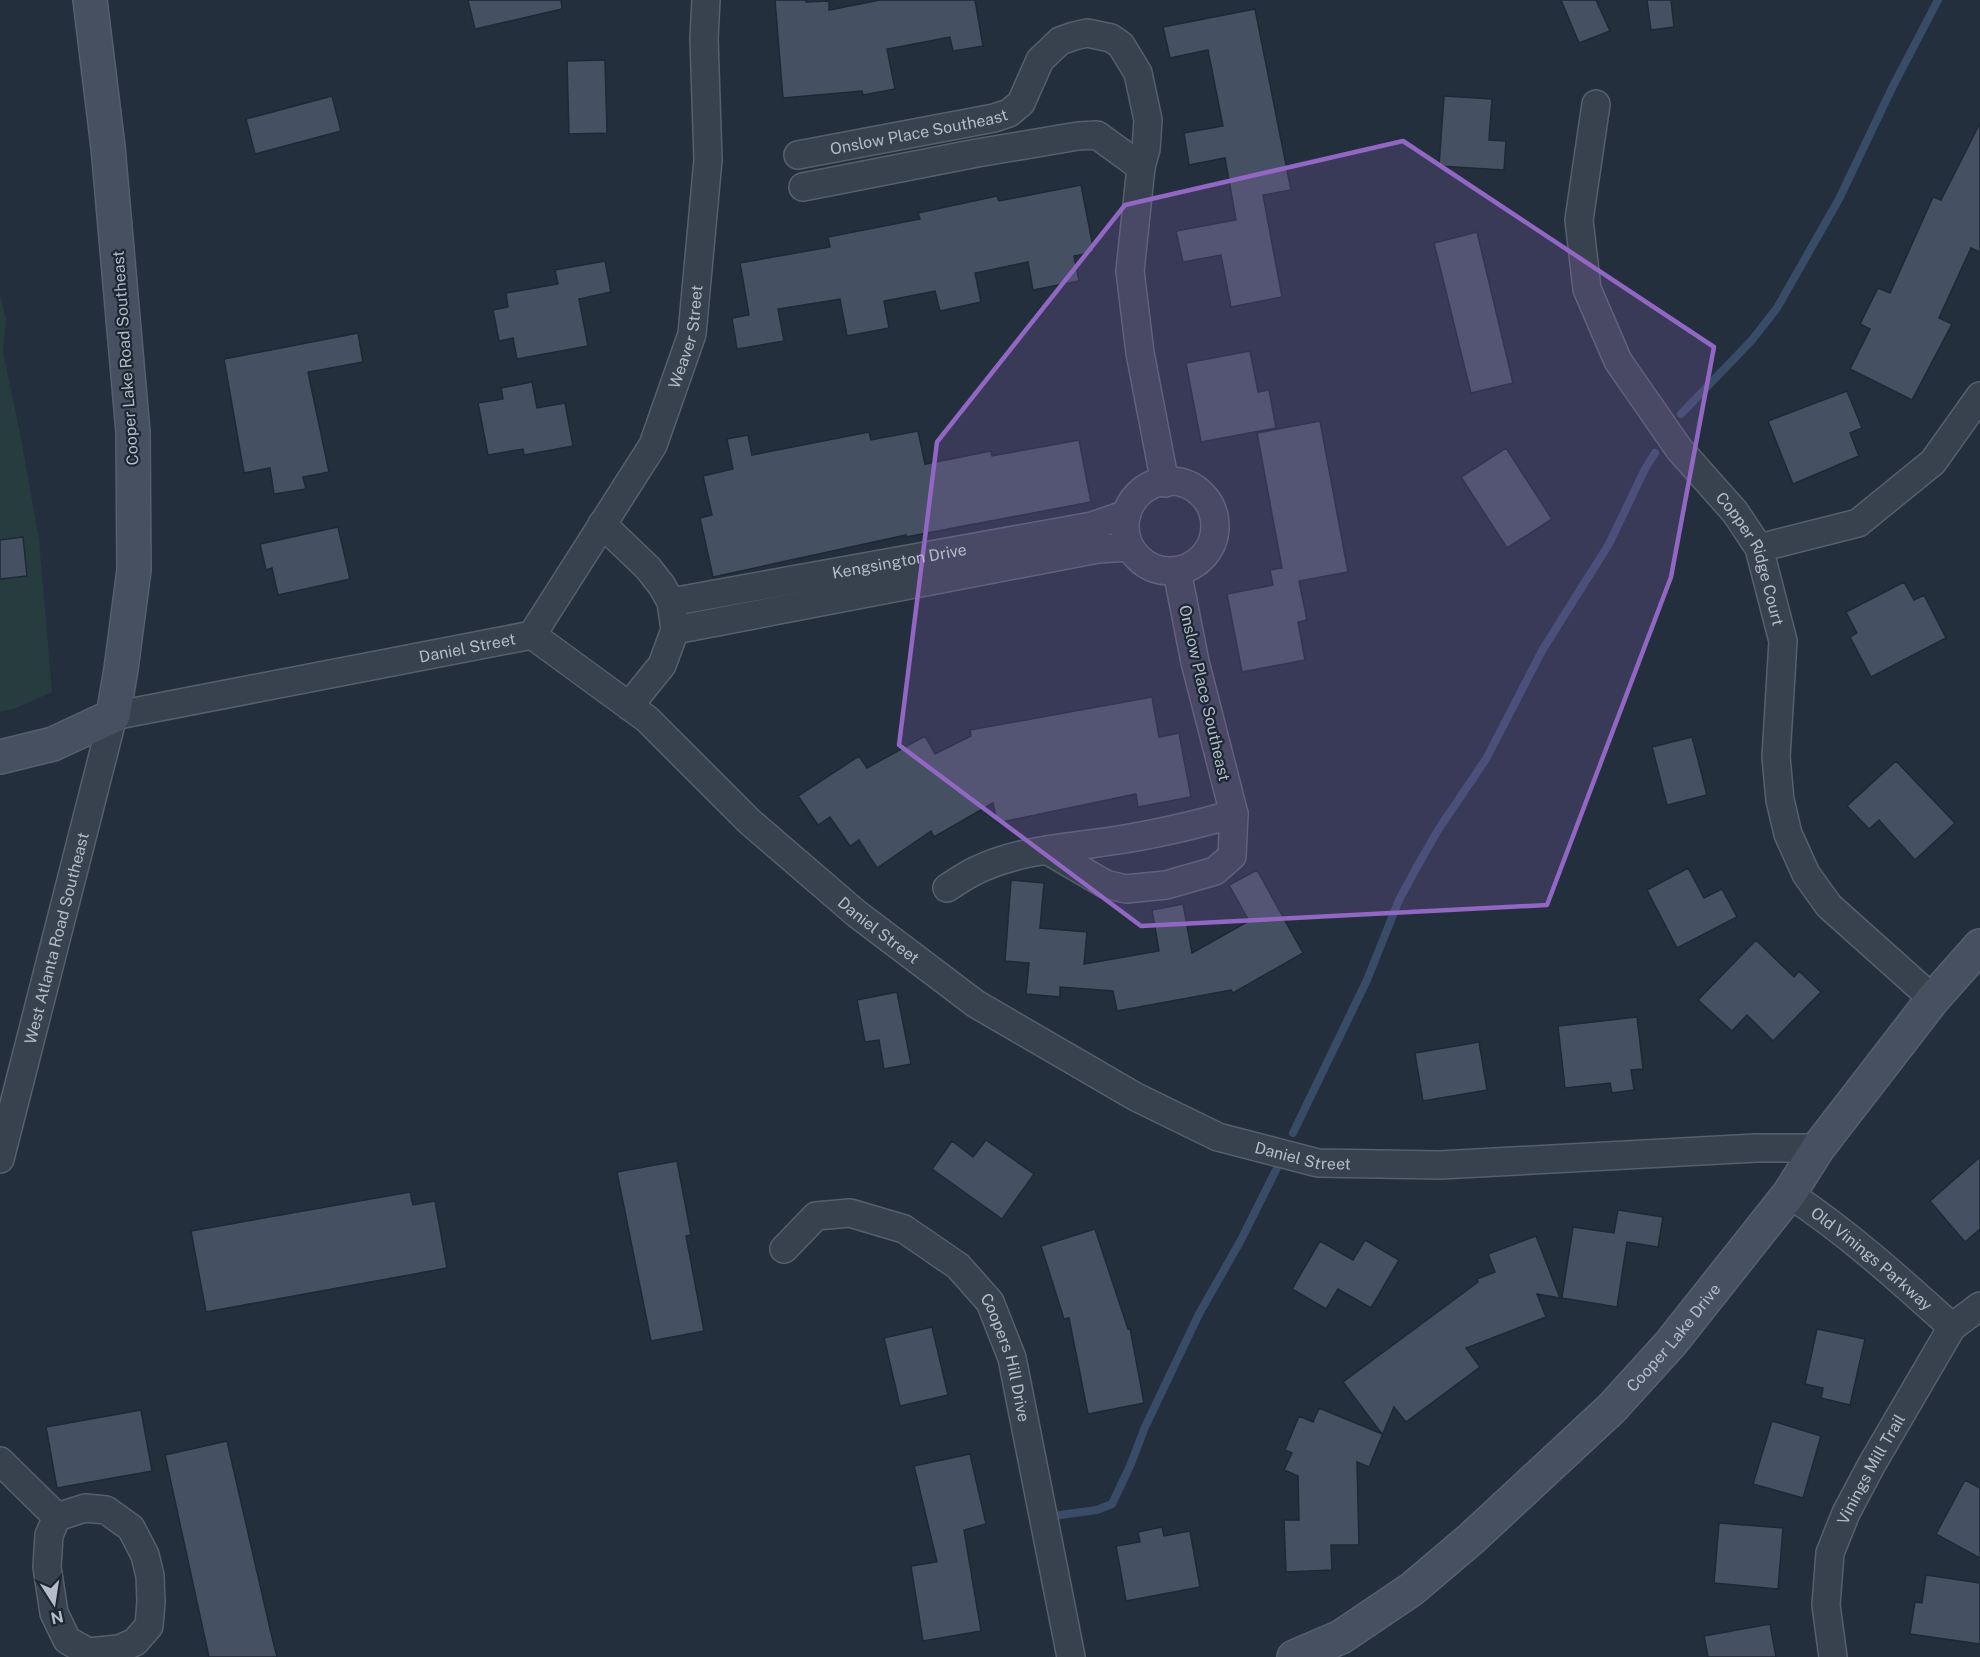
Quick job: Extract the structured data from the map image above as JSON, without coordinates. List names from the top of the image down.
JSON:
{
  "streets": {
    "street": [
      "Onslow Place Southeast",
      "Weaver Street",
      "Cooper Lake Road Southeast",
      "Kengsington Drive",
      "Copper Ridge Court",
      "Daniel Street",
      "West Atlanta Road Southeast",
      "Old Vinings Parkway",
      "Cooper Lake Drive",
      "Coopers Hill Drive",
      "Vinings Mill Trail"
    ]
  },
  "crossings": [
    ["Onslow Place Southeast", "Kengsington Drive"],
    ["Weaver Street", "Daniel Street"],
    ["Cooper Lake Road Southeast", "Daniel Street"],
    ["Cooper Lake Road Southeast", "West Atlanta Road Southeast"],
    ["Copper Ridge Court", "Cooper Lake Drive"],
    ["Daniel Street", "West Atlanta Road Southeast"],
    ["Daniel Street", "Cooper Lake Drive"],
    ["Old Vinings Parkway", "Cooper Lake Drive"],
    ["Old Vinings Parkway", "Vinings Mill Trail"]
  ],
  "north": "bottom"
}
